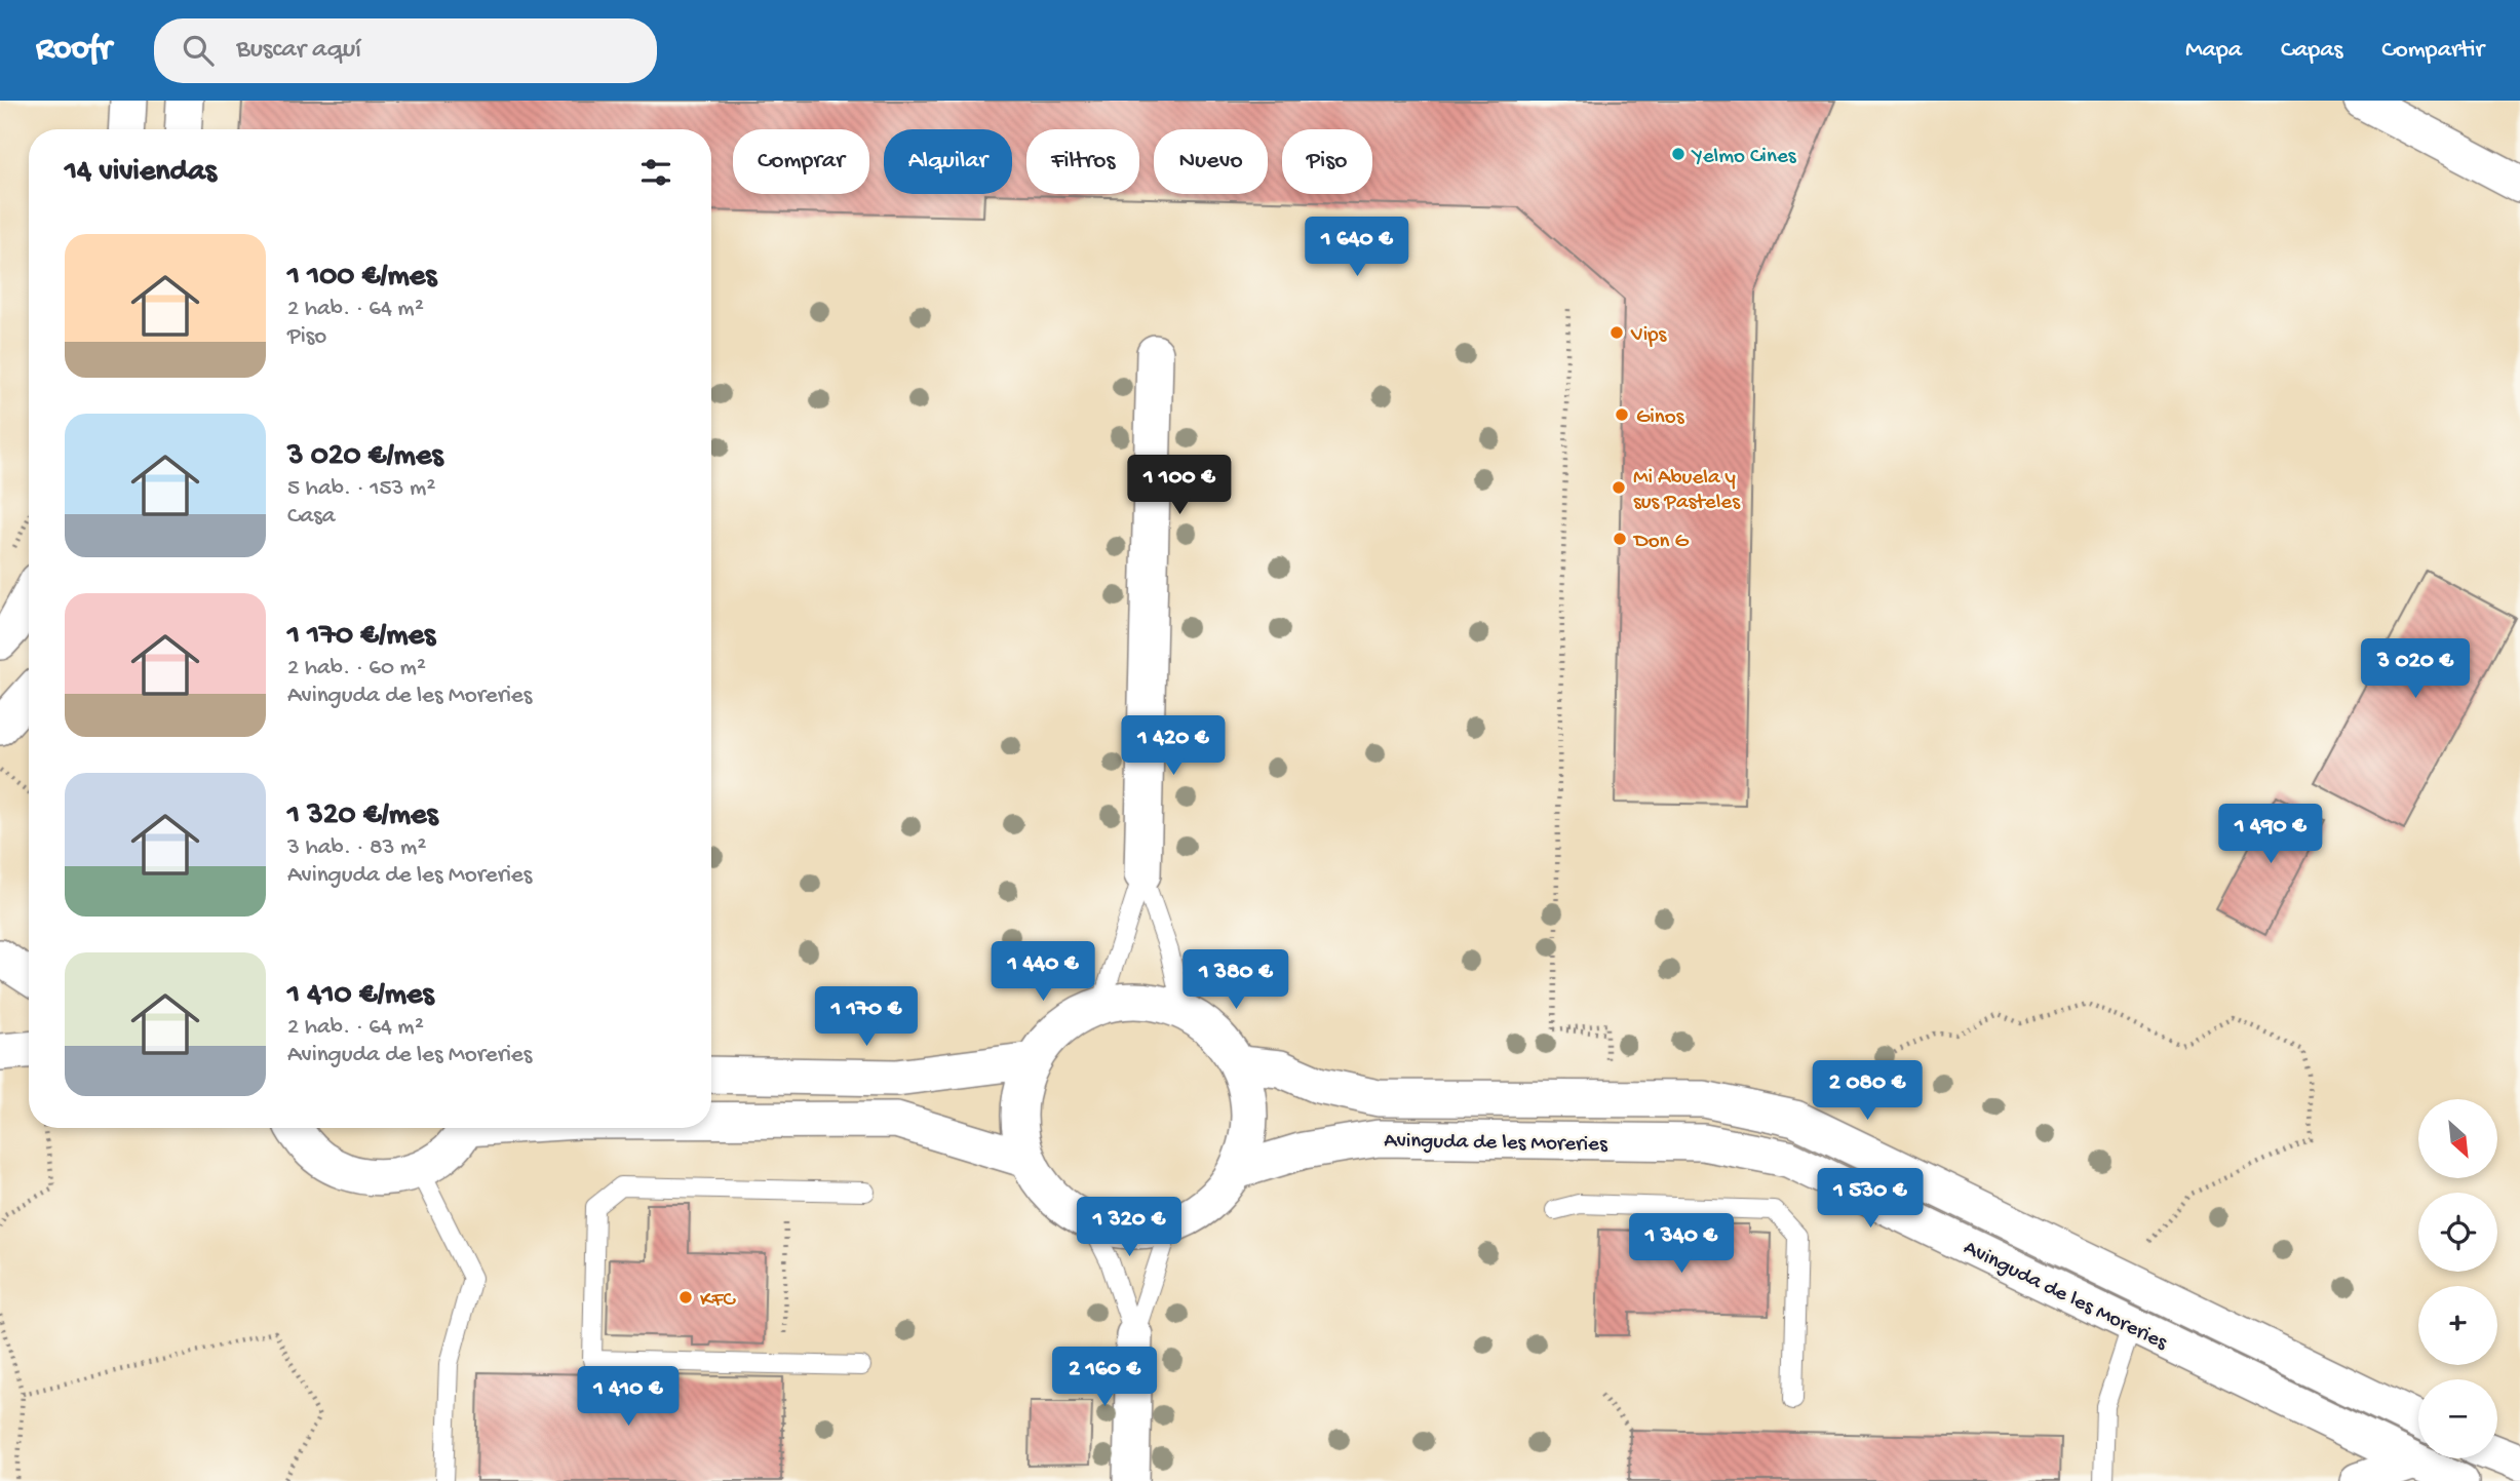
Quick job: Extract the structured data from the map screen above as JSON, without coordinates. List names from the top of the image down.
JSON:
{
  "streets": {
    "street": ["Avinguda de les Moreries"]
  },
  "places": [
    "Yelmo Cines",
    "Vips",
    "Ginos",
    "Mi Abuela y sus Pasteles",
    "Don G",
    "KFC"
  ],
  "north": "bottom right",
  "page": {
    "header": "Roofr",
    "search": "Buscar aquí",
    "nav": ["Mapa", "Capas", "Compartir"],
    "chip": [
      "Comprar",
      "Alquilar",
      "Filtros",
      "Nuevo",
      "Piso"
    ],
    "heading": "14 viviendas",
    "list": [
      {
        "name": "1 100 €/mes",
        "note": "2 hab. · 64 m² · Piso"
      },
      {
        "name": "3 020 €/mes",
        "note": "5 hab. · 153 m² · Casa"
      },
      {
        "name": "1 170 €/mes",
        "note": "2 hab. · 60 m² · Avinguda de les Moreries"
      },
      {
        "name": "1 320 €/mes",
        "note": "3 hab. · 83 m² · Avinguda de les Moreries"
      },
      {
        "name": "1 410 €/mes",
        "note": "2 hab. · 64 m² · Avinguda de les Moreries"
      }
    ],
    "price": [
      "1 640 €",
      "1 100 €",
      "3 020 €",
      "1 420 €",
      "1 490 €",
      "1 440 €",
      "1 380 €",
      "1 170 €",
      "2 080 €",
      "1 530 €",
      "1 320 €",
      "1 340 €",
      "2 160 €",
      "1 410 €"
    ],
    "map_buttons": ["+", "−"]
  }
}
